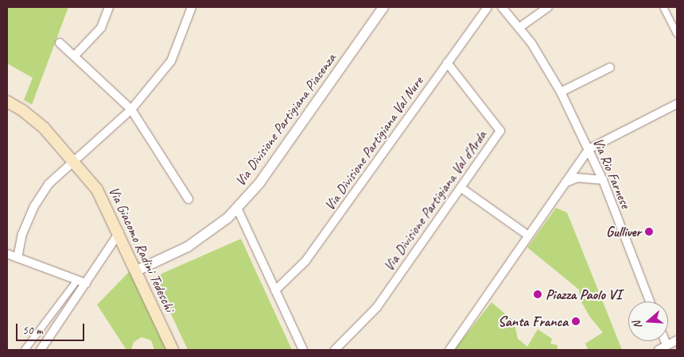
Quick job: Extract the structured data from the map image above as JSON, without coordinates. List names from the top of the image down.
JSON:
{
  "streets": {
    "main road": ["Via Giacomo Radini Tedeschi"],
    "street": [
      "Via Divisione Partigiana Piacenza",
      "Via Divisione Partigiana Val Nure",
      "Via Rio Farnese",
      "Via Divisione Partigiana Val d'Arda"
    ]
  },
  "crossings": [
    ["Via Divisione Partigiana Piacenza", "Via Giacomo Radini Tedeschi"],
    ["Via Divisione Partigiana Val Nure", "Via Divisione Partigiana Val d'Arda"]
  ],
  "places": ["Gulliver", "Piazza Paolo VI", "Santa Franca"],
  "scale_bar": "50 m",
  "north": "left"
}
